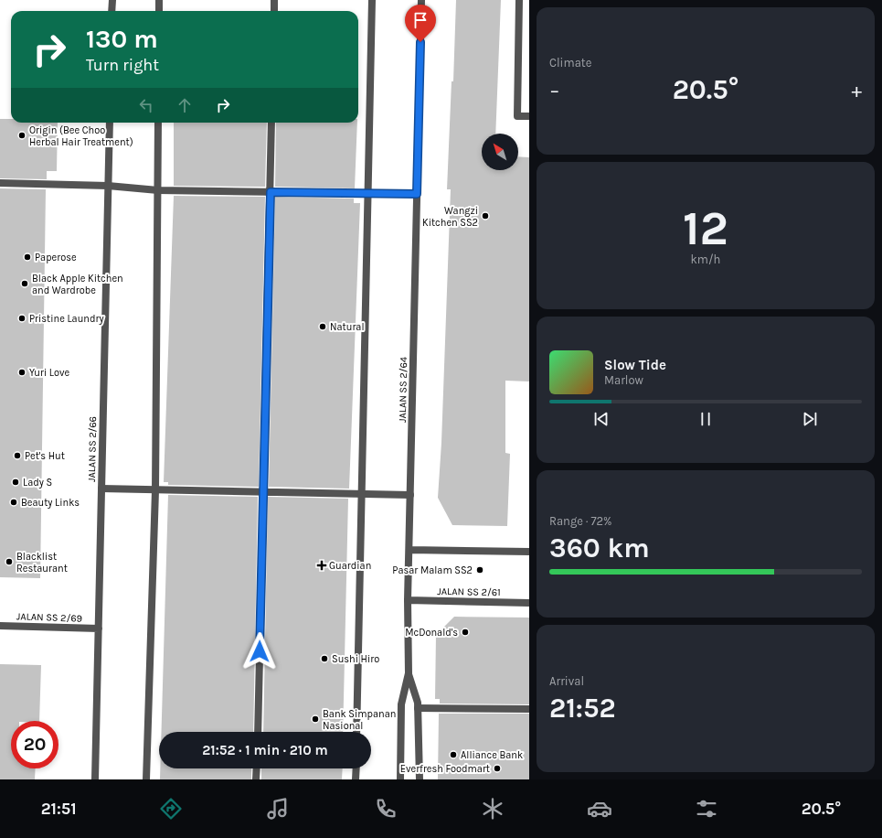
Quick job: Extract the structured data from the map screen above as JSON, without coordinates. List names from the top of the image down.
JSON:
{
  "streets": {
    "street": [
      "JALAN SS 2/64",
      "JALAN SS 2/66",
      "JALAN SS 2/61",
      "JALAN SS 2/69"
    ]
  },
  "crossings": [
    ["JALAN SS 2/64", "JALAN SS 2/61"],
    ["JALAN SS 2/66", "JALAN SS 2/69"]
  ],
  "places": {
    "other": [
      "Origin (Bee Choo Herbal Hair Treatment)",
      "Wangzi Kitchen SS2",
      "Paperose",
      "Black Apple Kitchen and Wardrobe",
      "Pristine Laundry",
      "Natural",
      "Yuri Love",
      "Pet's Hut",
      "Lady S",
      "Beauty Links",
      "Blacklist Restaurant",
      "Pasar Malam SS2",
      "McDonald's",
      "Sushi Hiro",
      "Bank Simpanan Nasional",
      "Alliance Bank",
      "Everfresh Foodmart"
    ],
    "health": ["Guardian"]
  },
  "north": "top left",
  "page": {
    "tile": [
      "Climate",
      ["12", "km/h"],
      ["Range · 72%", "360 km"],
      ["Arrival", "21:52"]
    ],
    "turn": ["130 m", "Turn right"],
    "heat": ["−", "20.5°", "+"],
    "song": ["Slow Tide", "Marlow"],
    "limit": "20",
    "trip": "21:52 · 1 min · 210 m",
    "tabs": ["21:51", "20.5°"]
  }
}
